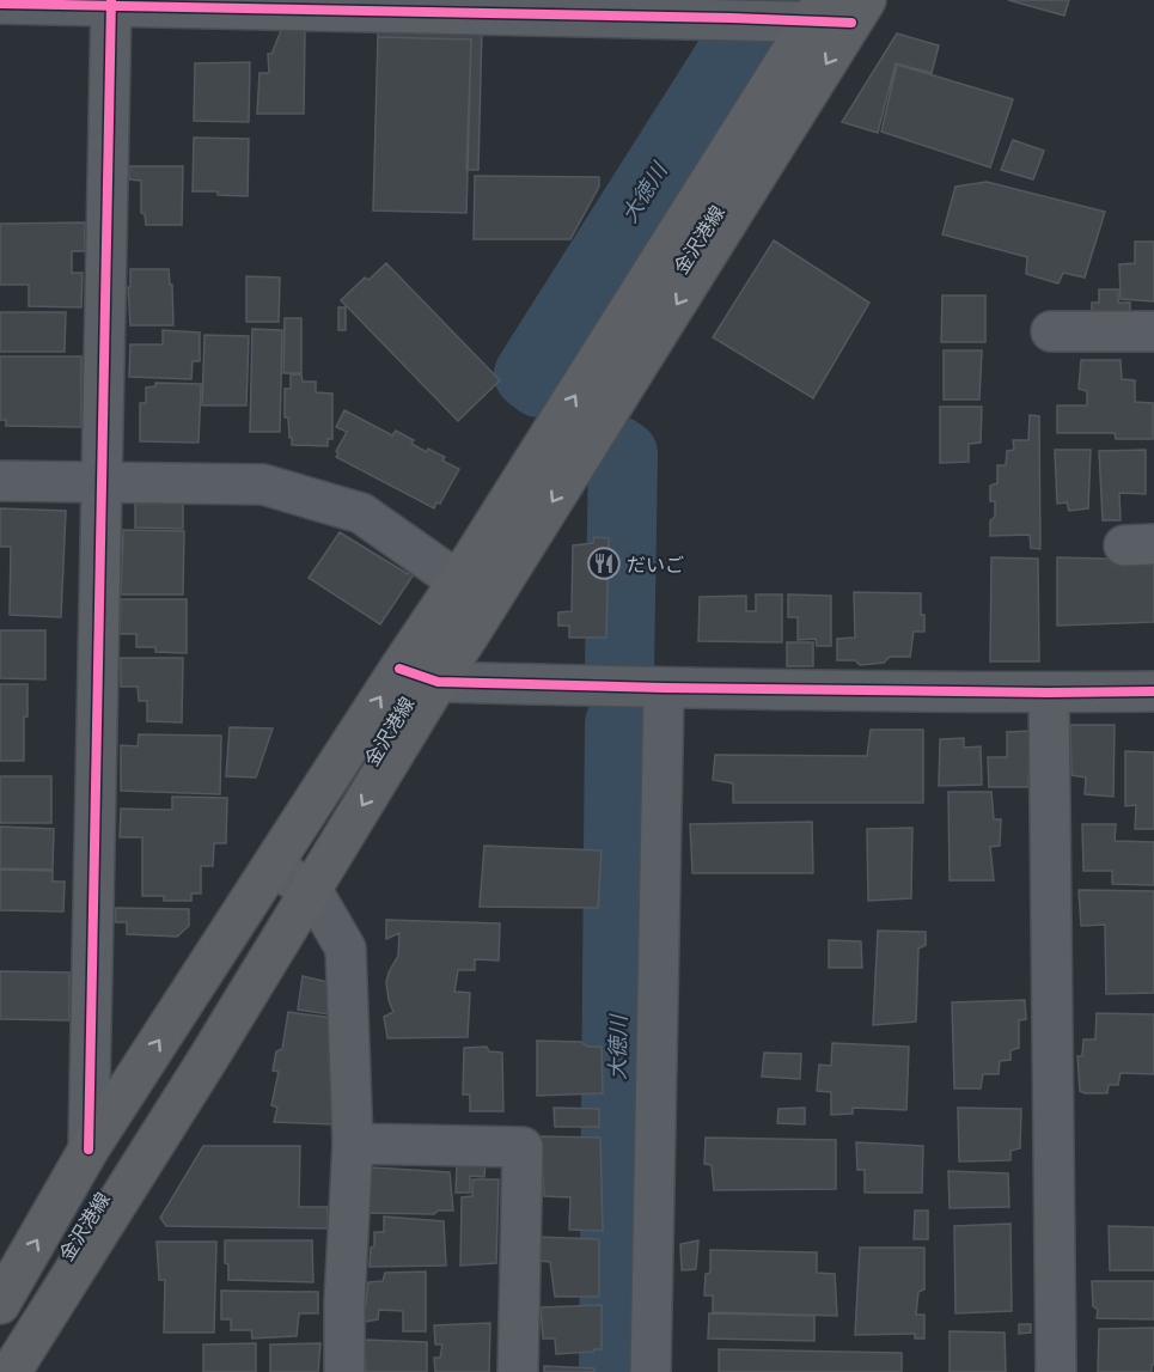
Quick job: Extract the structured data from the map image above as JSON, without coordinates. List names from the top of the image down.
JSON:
{
  "streets": {
    "main road": ["金沢港線"]
  },
  "water": ["大徳川"],
  "places": {
    "restaurant": ["だいご"]
  }
}
